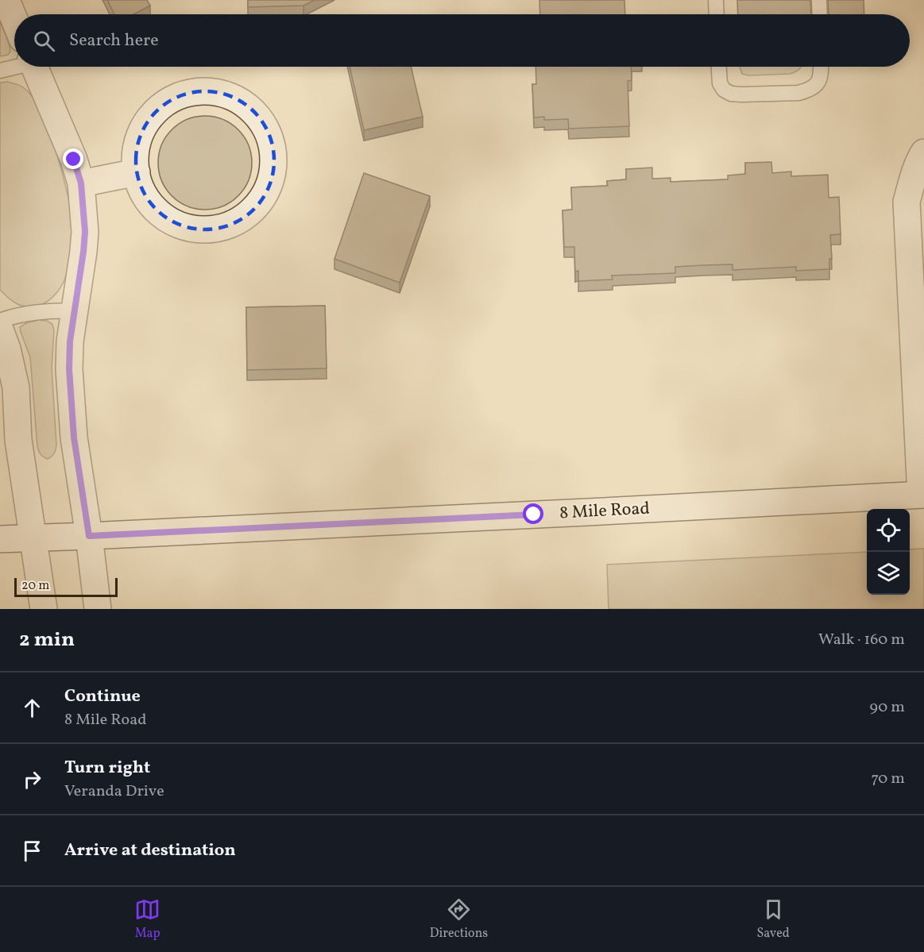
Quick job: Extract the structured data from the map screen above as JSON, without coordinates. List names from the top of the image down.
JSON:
{
  "streets": {
    "street": ["8 Mile Road"]
  },
  "scale_bar": "20 m",
  "page": {
    "search": "Search here",
    "scale": "20 m",
    "heading": ["2 min", "Walk · 160 m"],
    "list": [
      ["Continue", "8 Mile Road", "90 m"],
      ["Turn right", "Veranda Drive", "70 m"],
      "Arrive at destination"
    ],
    "nav": ["Map", "Directions", "Saved"]
  }
}
